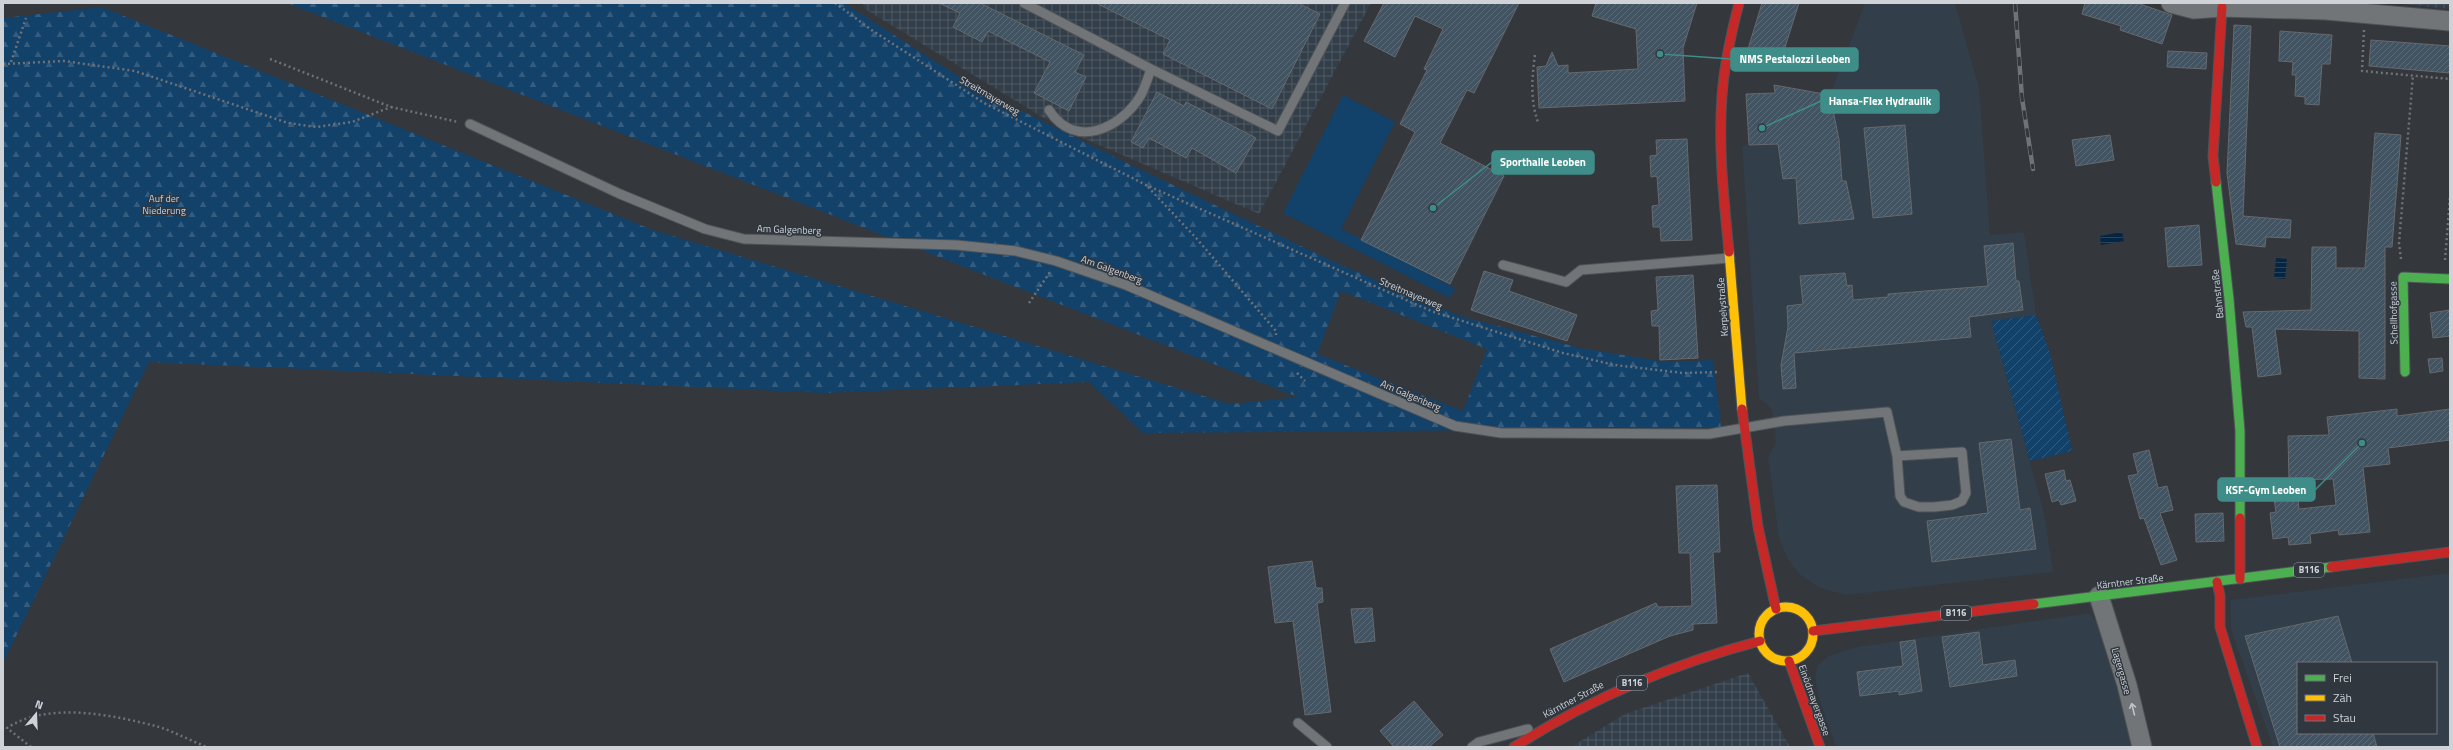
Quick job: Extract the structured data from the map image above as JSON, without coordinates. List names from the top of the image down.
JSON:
{
  "streets": {
    "main road": [
      "Bahnstraße",
      "Kerpelystraße",
      "Schellhofgasse",
      "B116",
      "Kärntner Straße",
      "Einödmayergasse"
    ],
    "street": ["Lagergasse"],
    "lane": ["Am Galgenberg"],
    "path": ["Streitmayerweg"]
  },
  "crossings": [
    ["Streitmayerweg", "Am Galgenberg"],
    ["Streitmayerweg", "Kerpelystraße"],
    ["Am Galgenberg", "Kerpelystraße"],
    ["Bahnstraße", "Kärntner Straße"],
    ["Kerpelystraße", "Kärntner Straße"],
    ["Kerpelystraße", "Einödmayergasse"],
    ["Kärntner Straße", "Lagergasse"],
    ["Kärntner Straße", "Einödmayergasse"]
  ],
  "one_way": ["Lagergasse"],
  "parks": ["Auf der Niederung"],
  "places": [
    "NMS Pestalozzi Leoben",
    "Hansa-Flex Hydraulik",
    "Sporthalle Leoben",
    "KSF-Gym Leoben"
  ],
  "legend": ["Frei", "Zäh", "Stau"],
  "north": "top"
}
